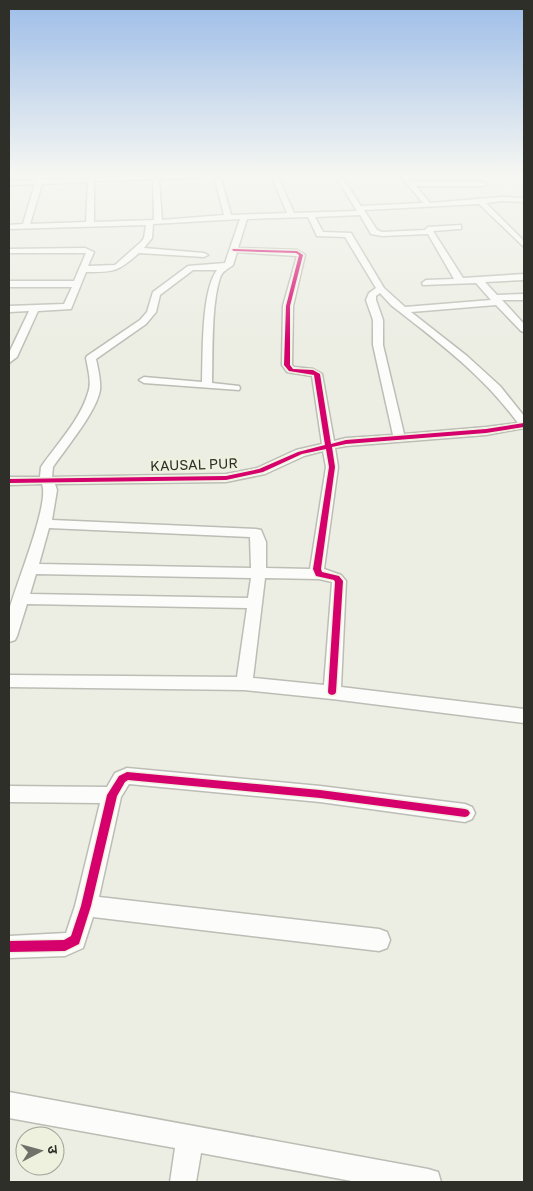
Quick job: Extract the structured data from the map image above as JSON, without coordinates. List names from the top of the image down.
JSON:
{
  "streets": {
    "street": ["KAUSAL PUR"]
  },
  "north": "right"
}
